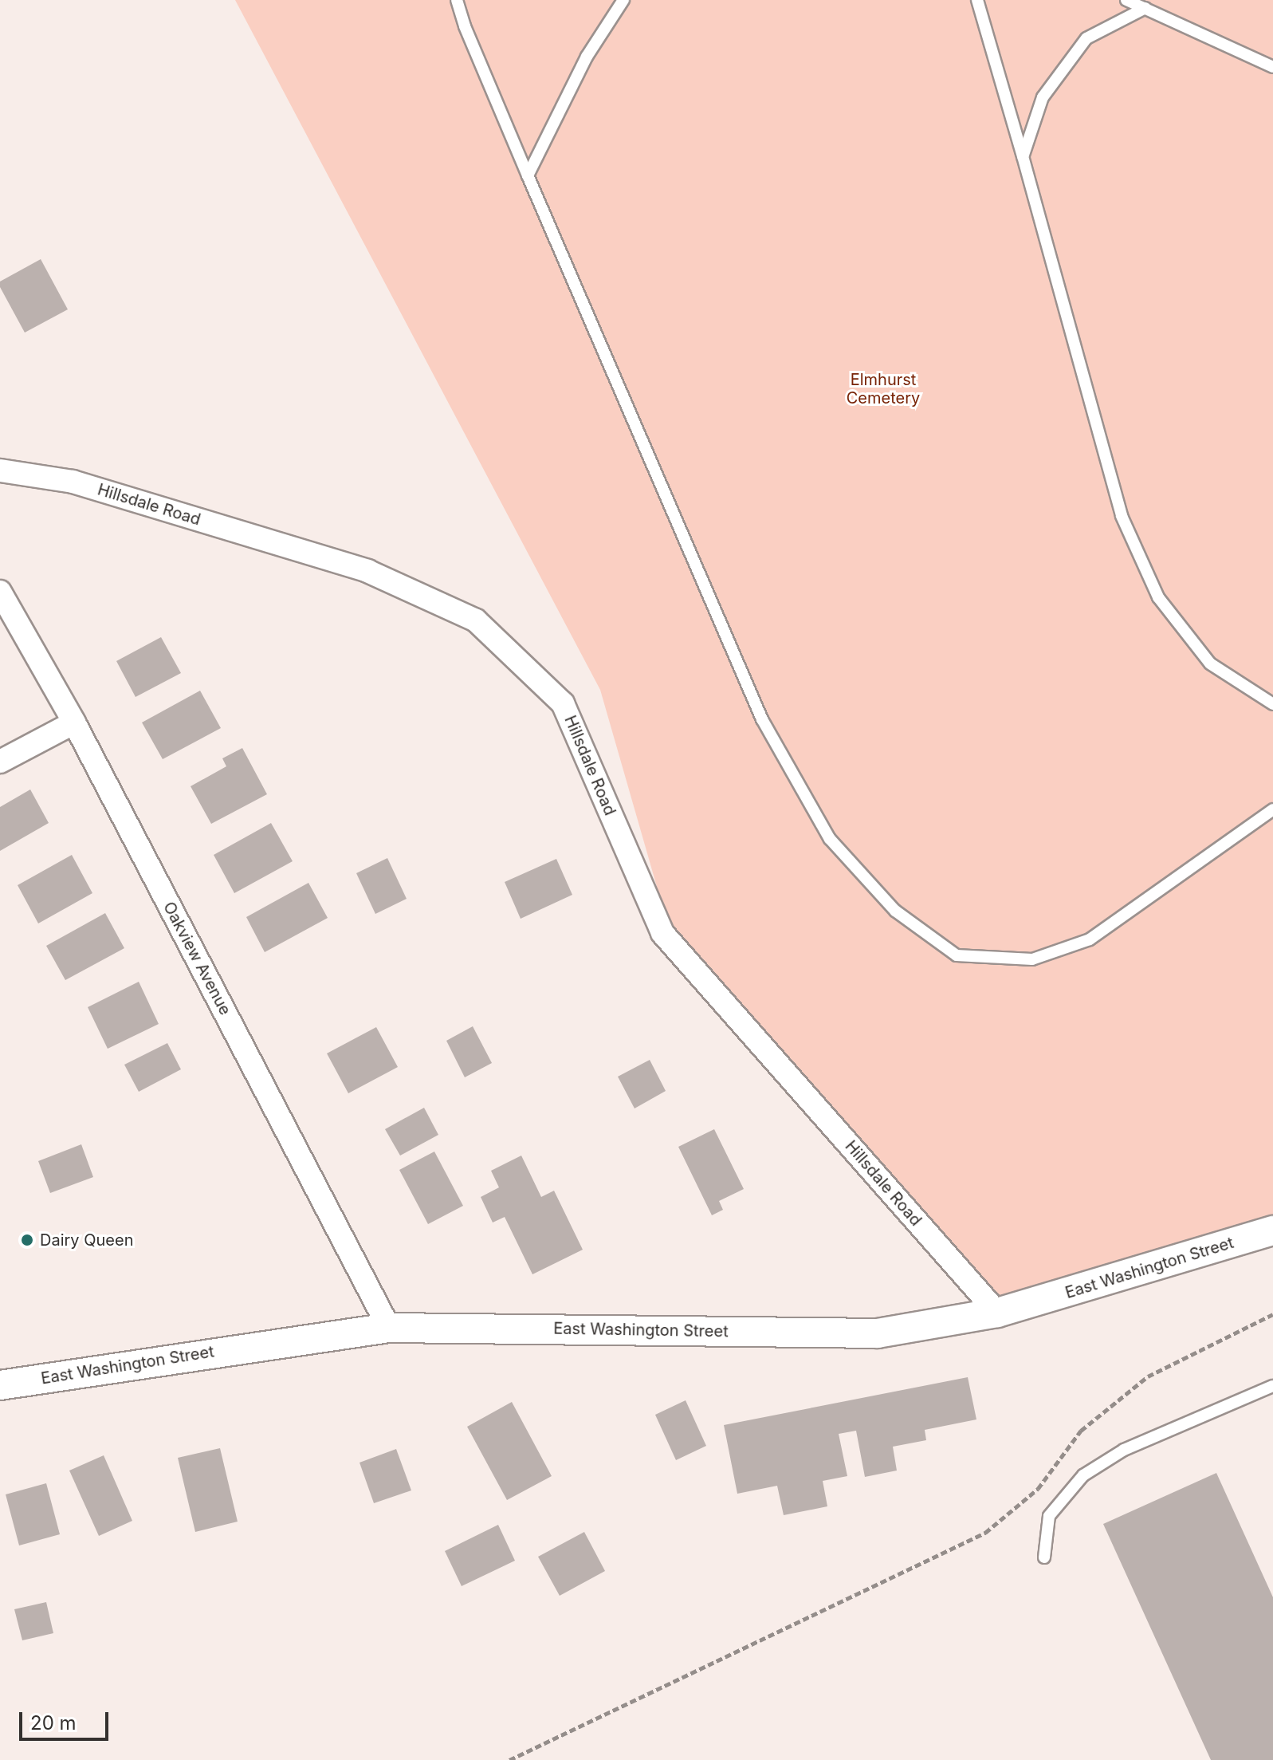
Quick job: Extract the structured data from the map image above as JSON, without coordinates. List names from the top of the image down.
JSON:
{
  "streets": {
    "street": ["Hillsdale Road", "Oakview Avenue", "East Washington Street"]
  },
  "crossings": [
    ["Hillsdale Road", "East Washington Street"],
    ["Oakview Avenue", "East Washington Street"]
  ],
  "parks": ["Elmhurst Cemetery"],
  "places": ["Dairy Queen"],
  "scale_bar": "20 m"
}
